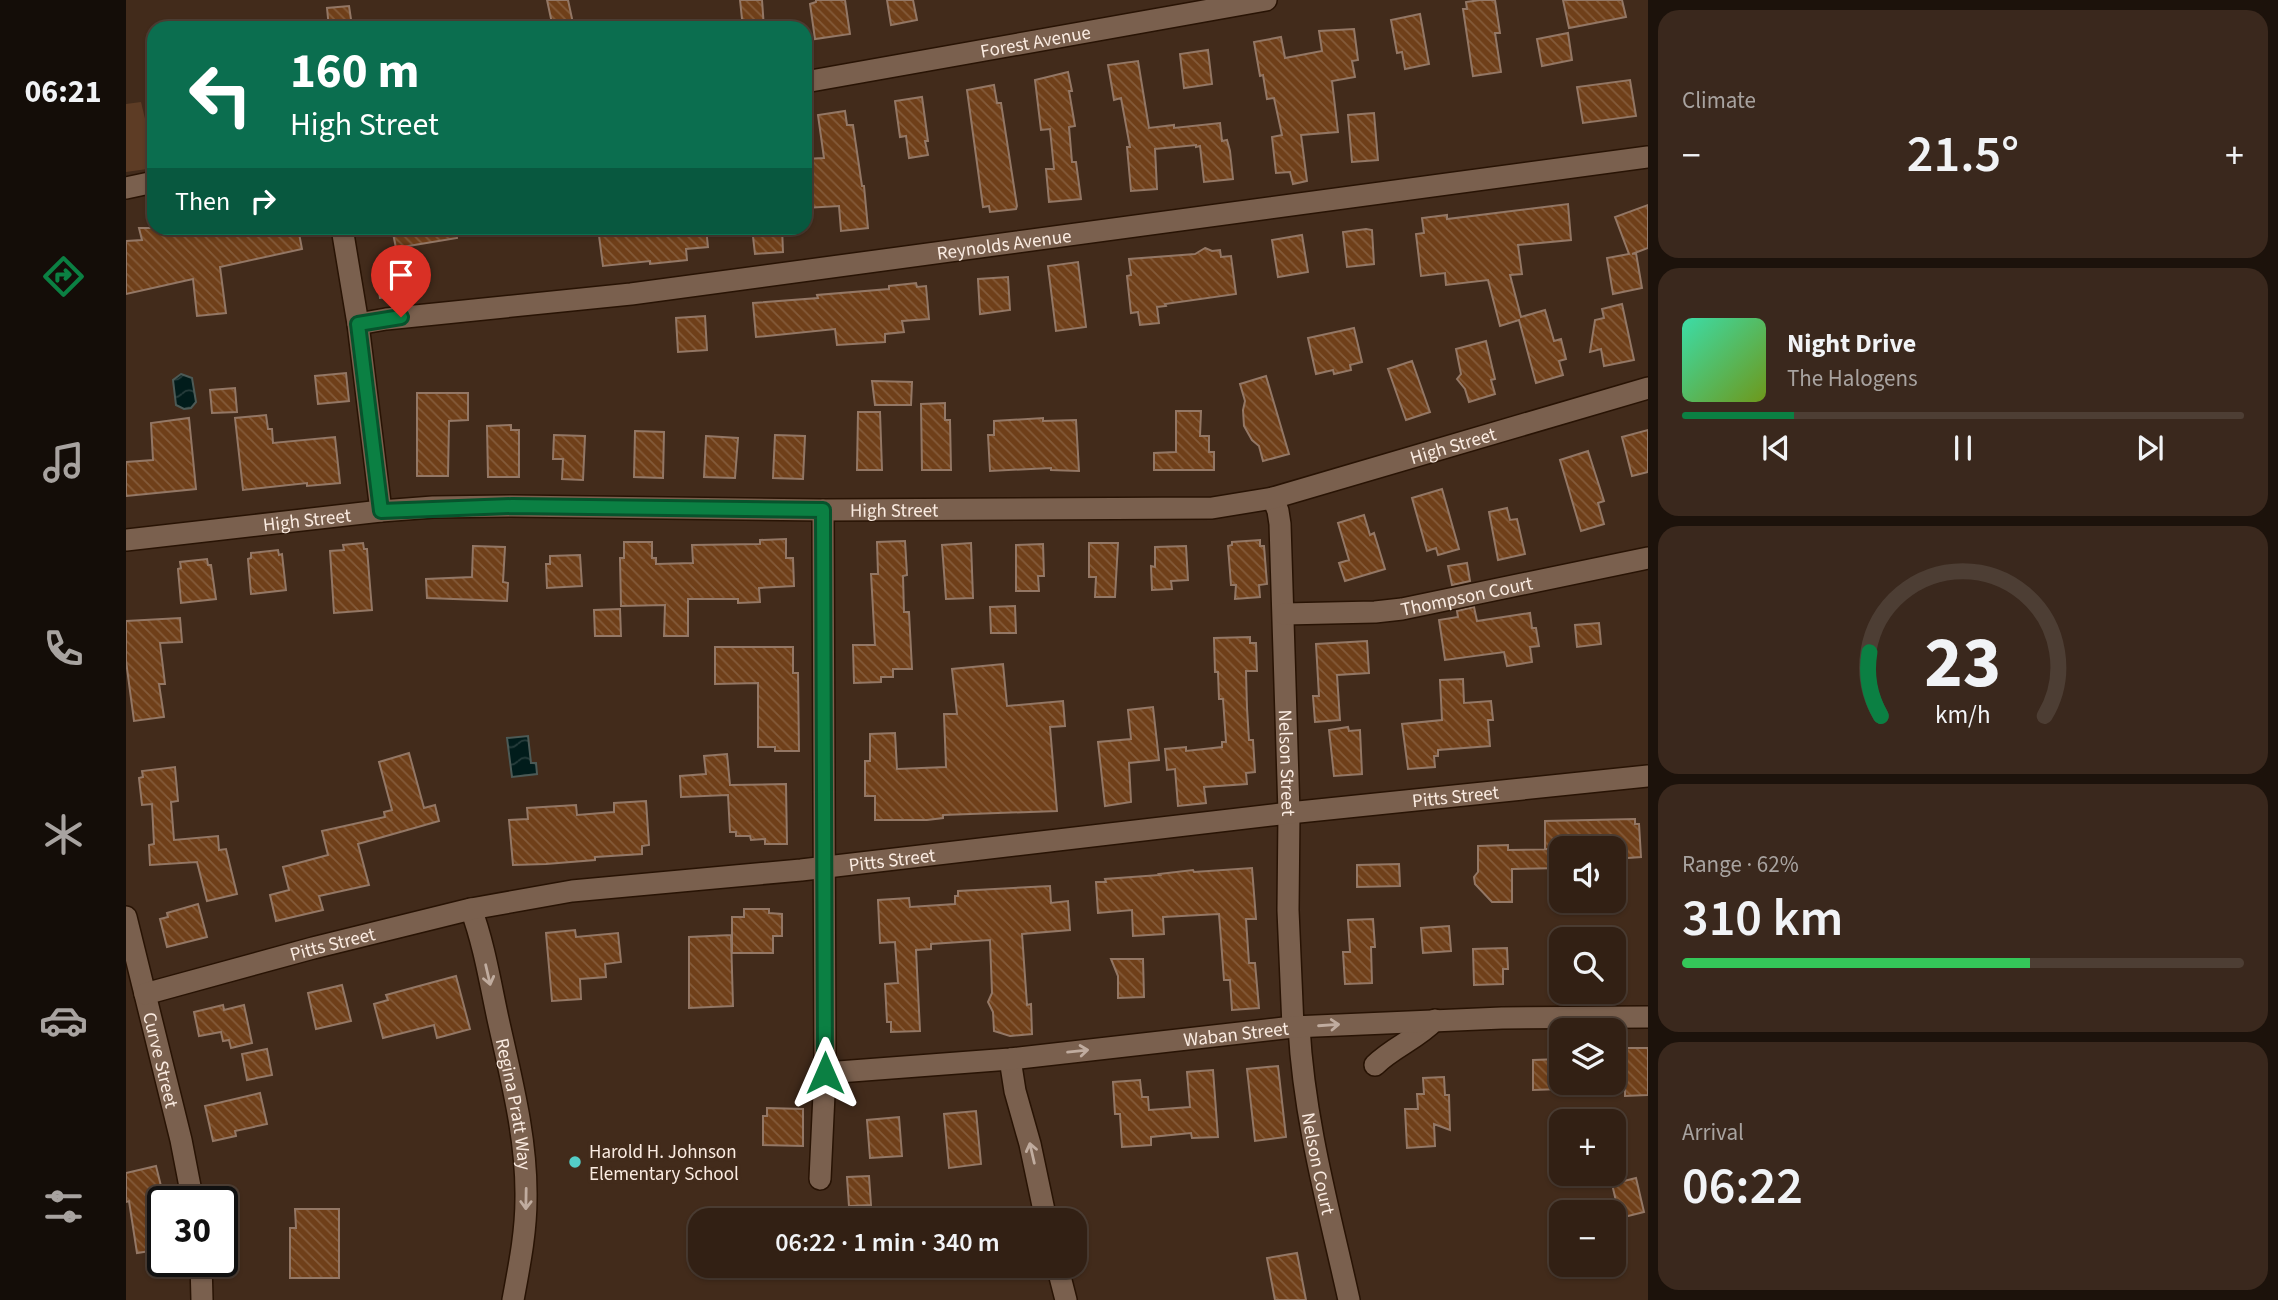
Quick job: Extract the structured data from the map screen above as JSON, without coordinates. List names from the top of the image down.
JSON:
{
  "streets": {
    "street": [
      "Forest Avenue",
      "Reynolds Avenue",
      "High Street",
      "Thompson Court",
      "Nelson Street",
      "Pitts Street",
      "Waban Street",
      "Curve Street",
      "Regina Pratt Way",
      "Nelson Court"
    ]
  },
  "crossings": [
    ["High Street", "Nelson Street"],
    ["Thompson Court", "Nelson Street"],
    ["Nelson Street", "Pitts Street"],
    ["Nelson Street", "Waban Street"],
    ["Nelson Street", "Nelson Court"],
    ["Pitts Street", "Curve Street"],
    ["Pitts Street", "Regina Pratt Way"],
    ["Waban Street", "Nelson Court"]
  ],
  "one_way": ["Waban Street", "Regina Pratt Way"],
  "places": ["Harold H. Johnson Elementary School"],
  "page": {
    "tabs": "06:21",
    "tile": [
      "Climate",
      ["Range · 62%", "310 km"],
      ["Arrival", "06:22"]
    ],
    "turn": ["160 m", "High Street"],
    "heat": ["−", "21.5°", "+"],
    "then": "Then",
    "song": ["Night Drive", "The Halogens"],
    "map_buttons": ["+", "−"],
    "limit": "30",
    "trip": "06:22 · 1 min · 340 m",
    "gauge": ["23", "km/h"]
  }
}
